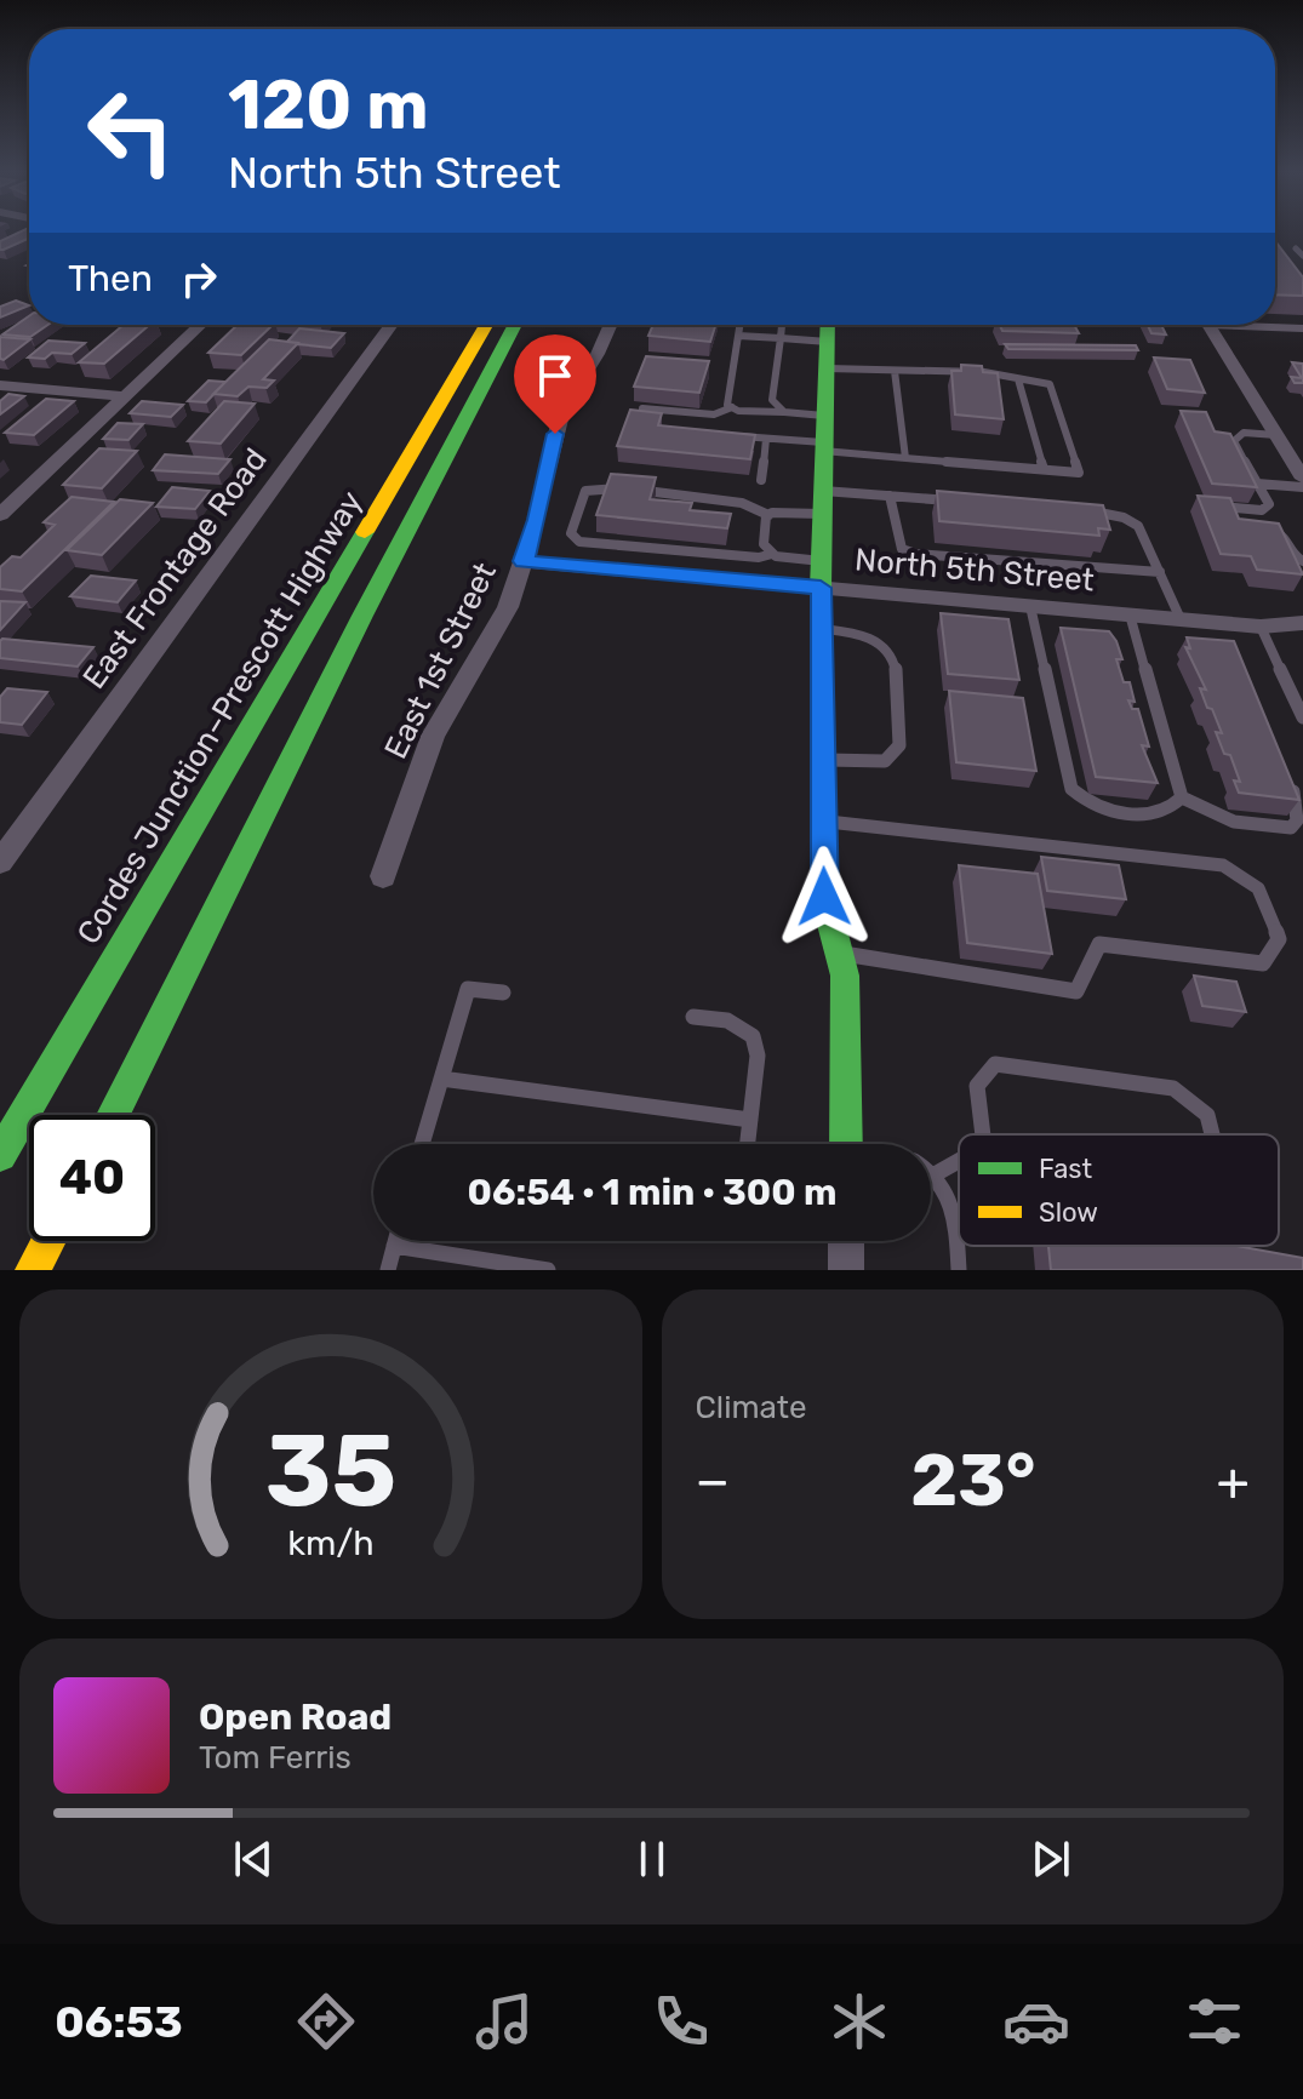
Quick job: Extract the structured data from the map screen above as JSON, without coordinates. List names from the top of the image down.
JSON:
{
  "streets": {
    "main road": ["Cordes Junction–Prescott Highway"],
    "street": ["East Frontage Road", "North 5th Street", "East 1st Street"]
  },
  "crossings": [
    ["North 5th Street", "East 1st Street"]
  ],
  "legend": ["Fast", "Slow"],
  "page": {
    "turn": ["120 m", "North 5th Street"],
    "then": "Then",
    "limit": "40",
    "trip": "06:54 · 1 min · 300 m",
    "tile": "Climate",
    "heat": ["−", "23°", "+"],
    "song": ["Open Road", "Tom Ferris"],
    "tabs": "06:53",
    "gauge": ["35", "km/h"]
  }
}
